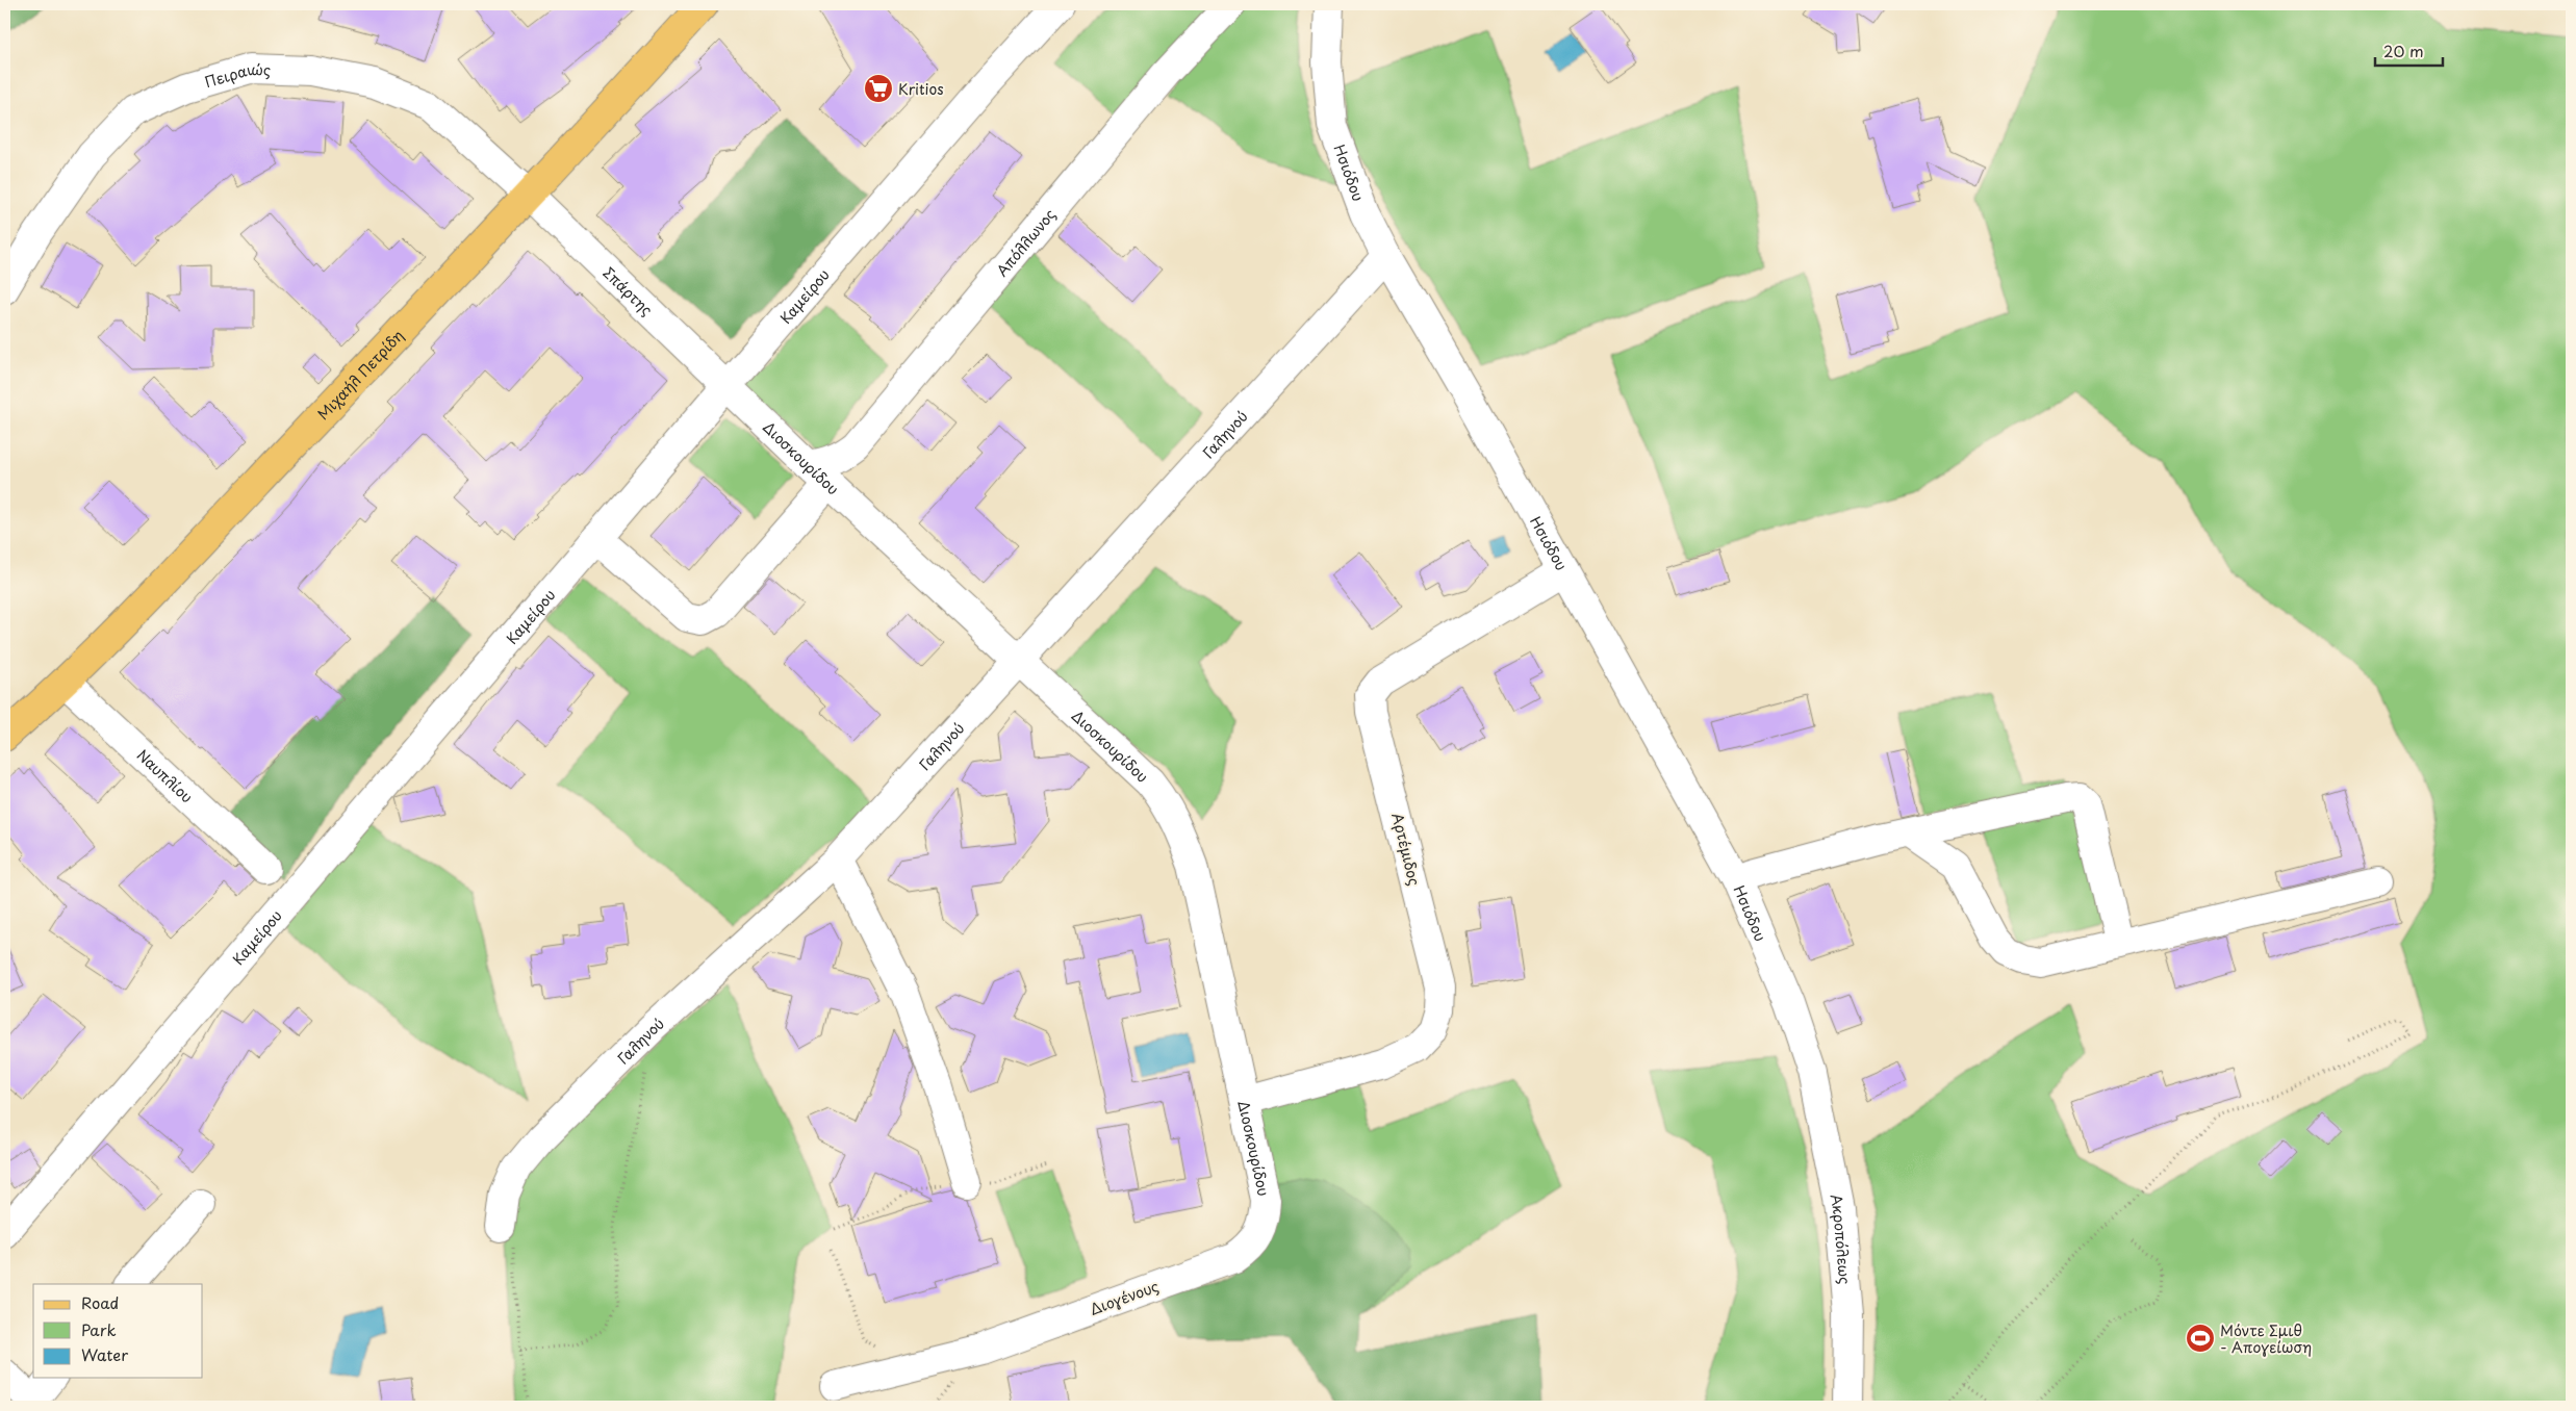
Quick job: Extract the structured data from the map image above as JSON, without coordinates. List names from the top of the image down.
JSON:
{
  "streets": {
    "main road": ["Μιχαήλ Πετρίδη"],
    "street": [
      "Πειραιώς",
      "Ησιόδου",
      "Απόλλωνος",
      "Σπάρτης",
      "Καμείρου",
      "Γαληνού",
      "Διοσκουρίδου",
      "Ναυπλίου",
      "Αρτέμιδος",
      "Ακροπόλεως",
      "Διογένους"
    ]
  },
  "crossings": [
    ["Πειραιώς", "Σπάρτης"],
    ["Πειραιώς", "Μιχαήλ Πετρίδη"],
    ["Ησιόδου", "Γαληνού"],
    ["Ησιόδου", "Αρτέμιδος"],
    ["Ησιόδου", "Ακροπόλεως"],
    ["Απόλλωνος", "Διοσκουρίδου"],
    ["Σπάρτης", "Καμείρου"],
    ["Σπάρτης", "Μιχαήλ Πετρίδη"],
    ["Σπάρτης", "Διοσκουρίδου"],
    ["Καμείρου", "Διοσκουρίδου"],
    ["Μιχαήλ Πετρίδη", "Ναυπλίου"],
    ["Γαληνού", "Διοσκουρίδου"],
    ["Διοσκουρίδου", "Αρτέμιδος"],
    ["Διοσκουρίδου", "Διογένους"]
  ],
  "places": {
    "supermarket": ["Kritios"],
    "sports": ["Μόντε Σμιθ - Απογείωση"]
  },
  "legend": ["Road", "Park", "Water"],
  "scale_bar": "20 m"
}
